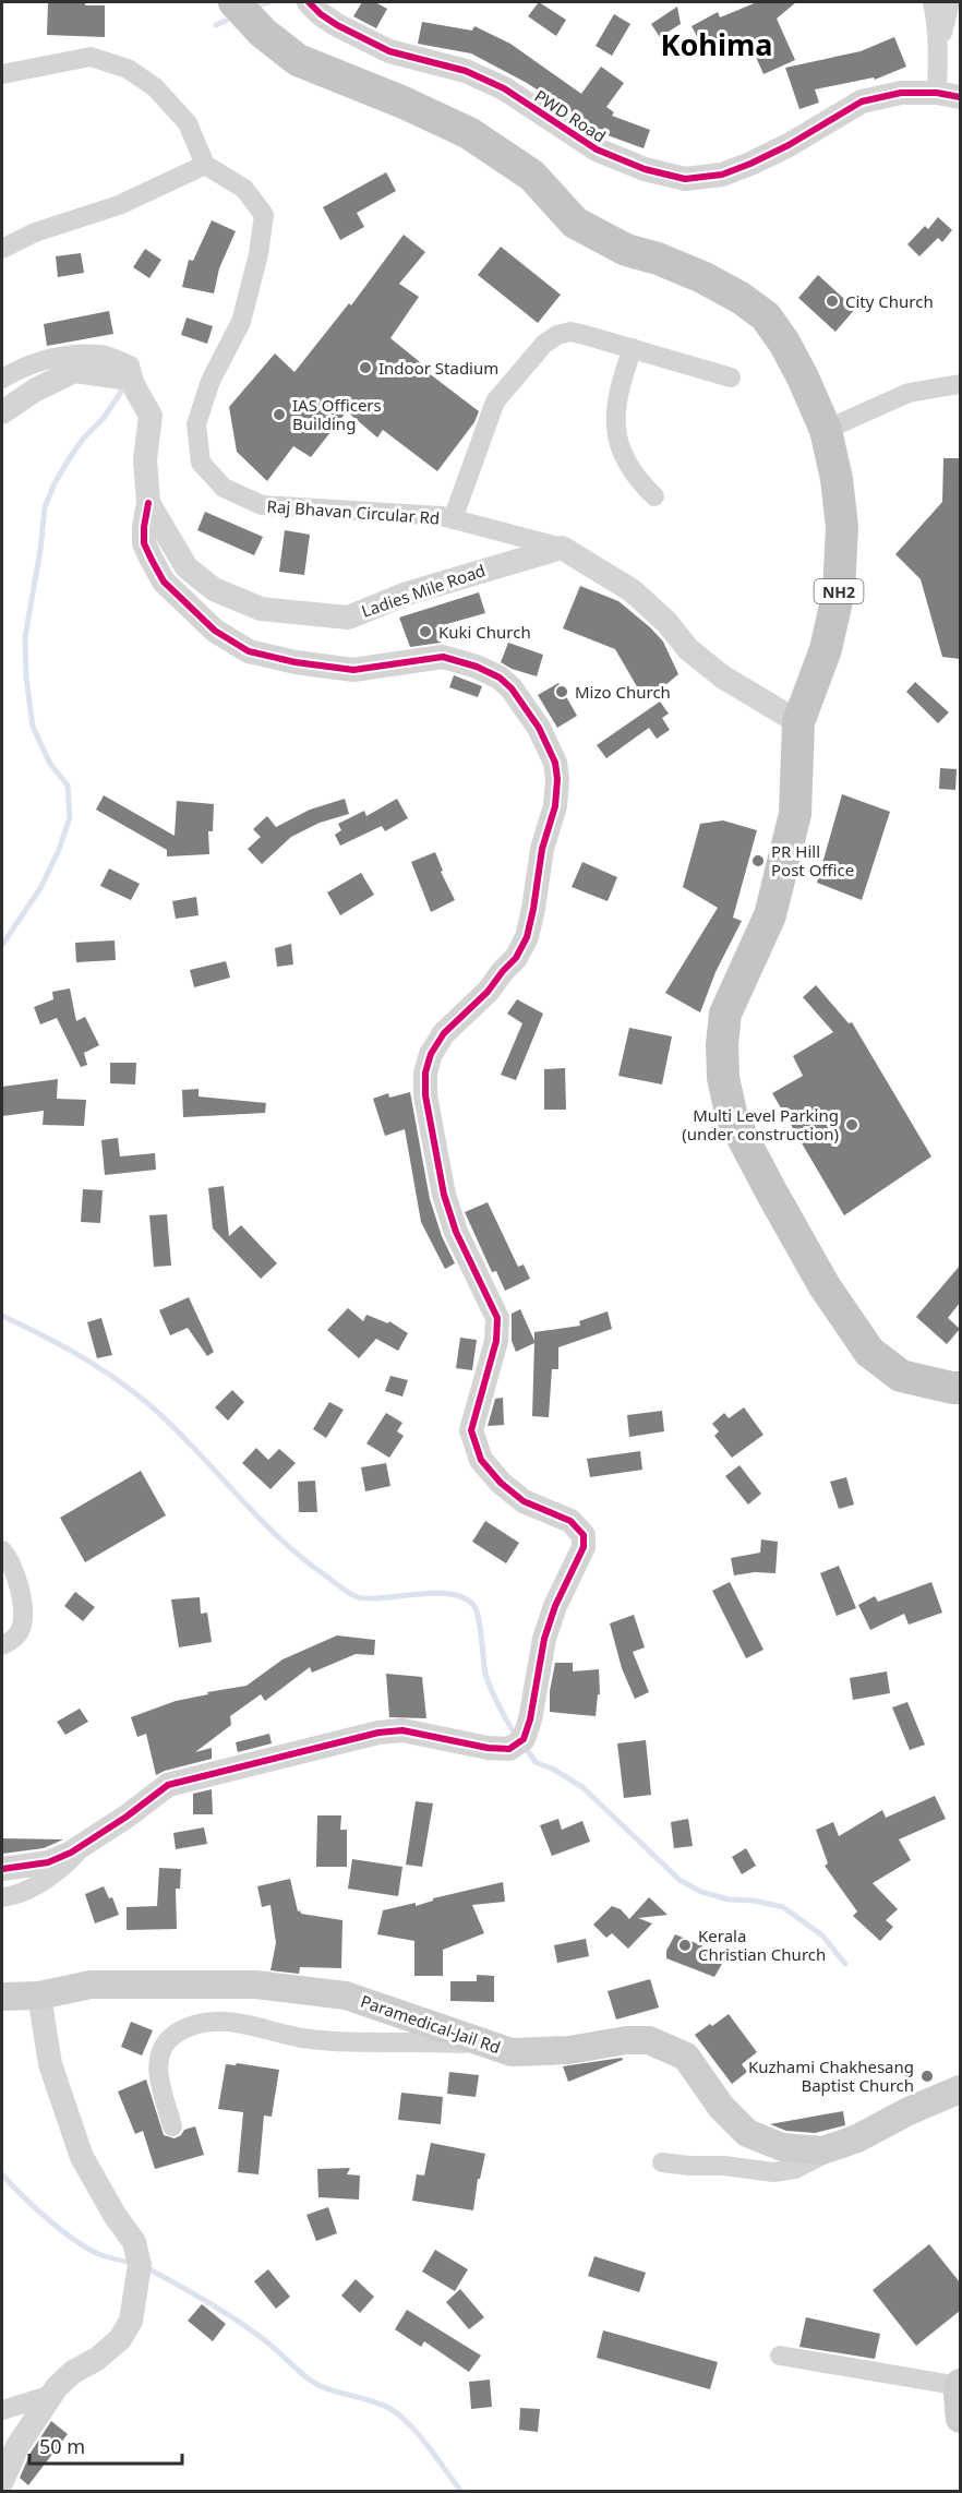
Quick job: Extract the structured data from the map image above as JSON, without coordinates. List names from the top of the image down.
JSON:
{
  "streets": {
    "highway": ["NH2"],
    "main road": ["Paramedical-Jail Rd"],
    "street": ["PWD Road", "Raj Bhavan Circular Rd", "Ladies Mile Road"]
  },
  "crossings": [
    ["Raj Bhavan Circular Rd", "Ladies Mile Road"]
  ],
  "districts": ["Kohima"],
  "places": [
    "City Church",
    "Indoor Stadium",
    "IAS Officers Building",
    "Kuki Church",
    "Mizo Church",
    "PR Hill Post Office",
    "Multi Level Parking (under construction)",
    "Kerala Christian Church",
    "Kuzhami Chakhesang Baptist Church"
  ],
  "scale_bar": "50 m"
}
